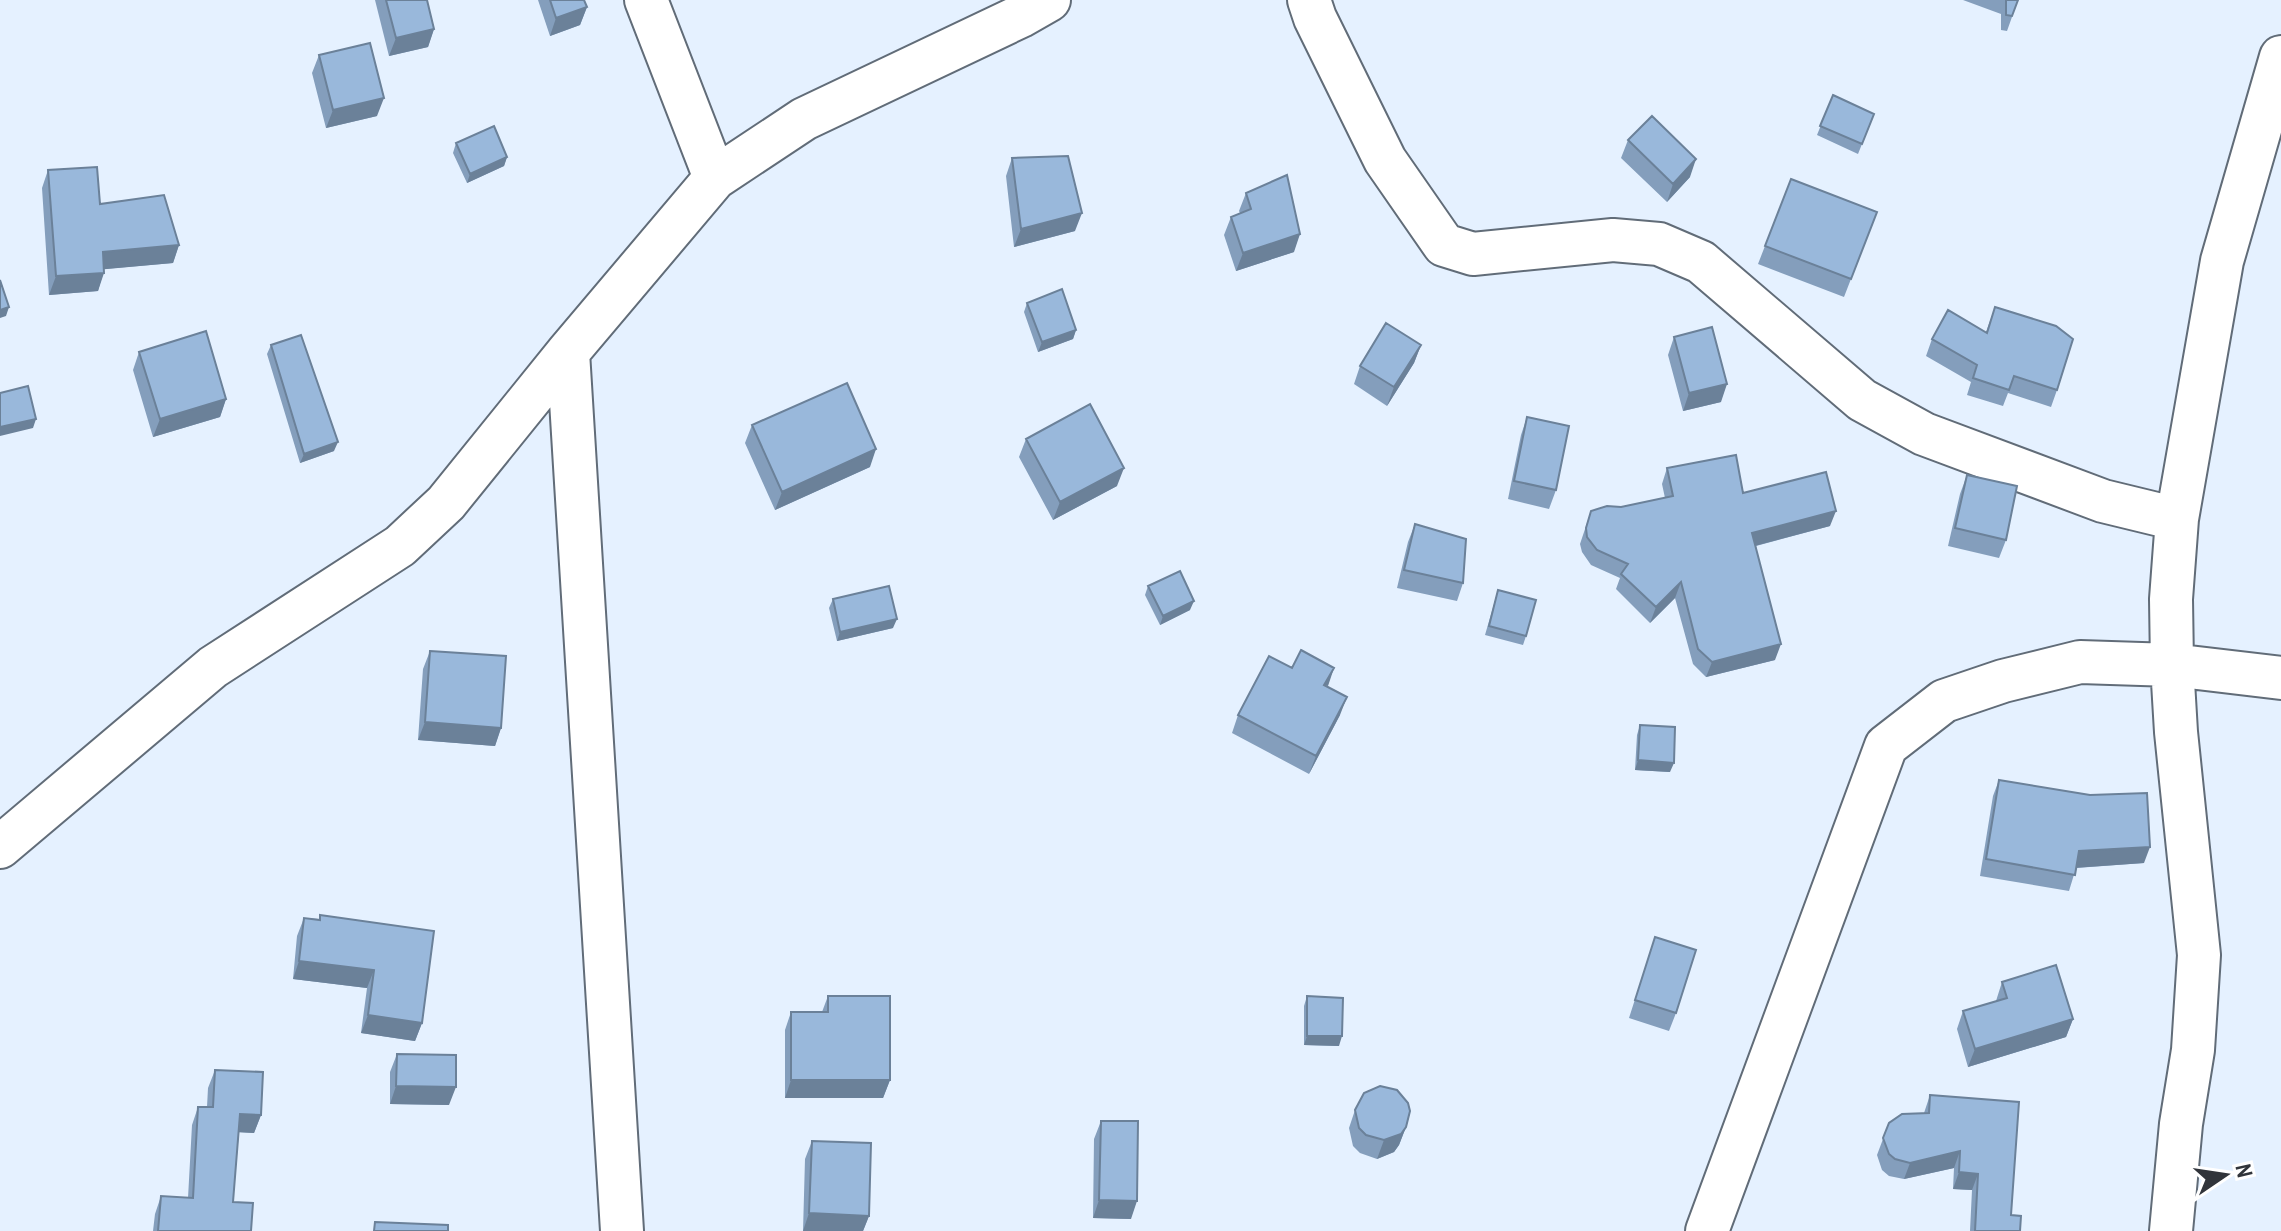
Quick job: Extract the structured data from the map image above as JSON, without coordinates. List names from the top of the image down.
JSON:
{
  "north": "right"
}
